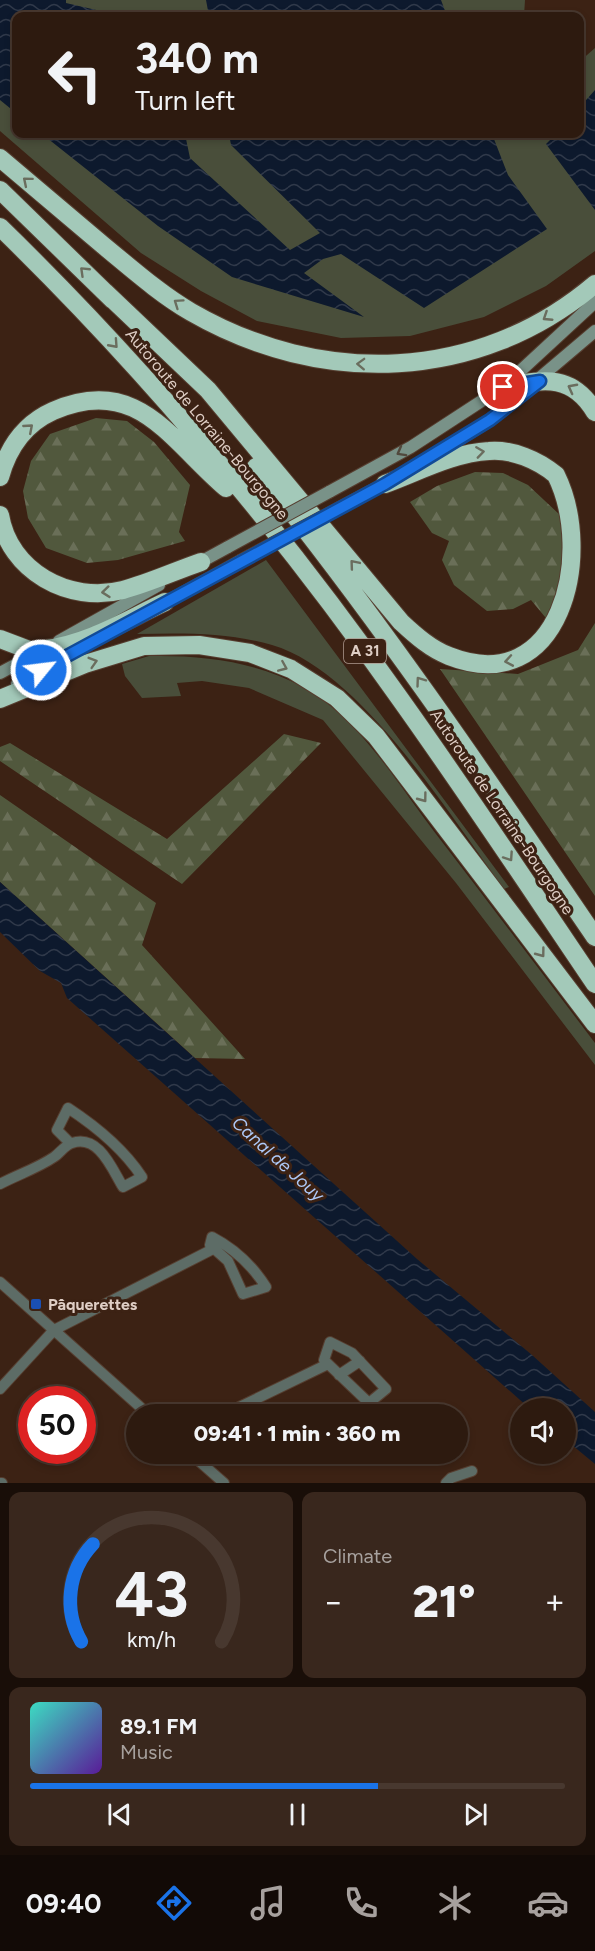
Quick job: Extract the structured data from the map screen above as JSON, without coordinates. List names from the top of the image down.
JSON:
{
  "streets": {
    "highway": ["Autoroute de Lorraine-Bourgogne", "A 31"]
  },
  "water": ["Canal de Jouy"],
  "places": {
    "transit": ["Pâquerettes"]
  },
  "page": {
    "turn": ["340 m", "Turn left"],
    "limit": "50",
    "trip": "09:41 · 1 min · 360 m",
    "tile": "Climate",
    "heat": ["−", "21°", "+"],
    "song": ["89.1 FM", "Music"],
    "tabs": "09:40",
    "gauge": ["43", "km/h"]
  }
}
